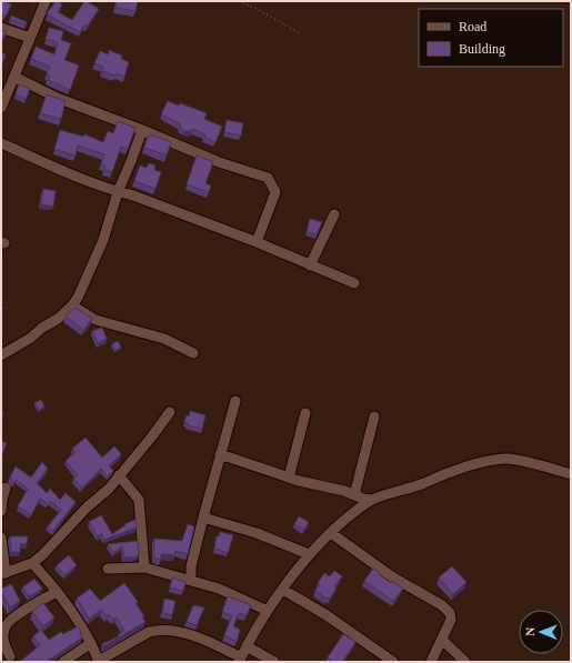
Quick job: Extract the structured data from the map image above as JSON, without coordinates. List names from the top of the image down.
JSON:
{
  "legend": ["Road", "Building"],
  "north": "left"
}
